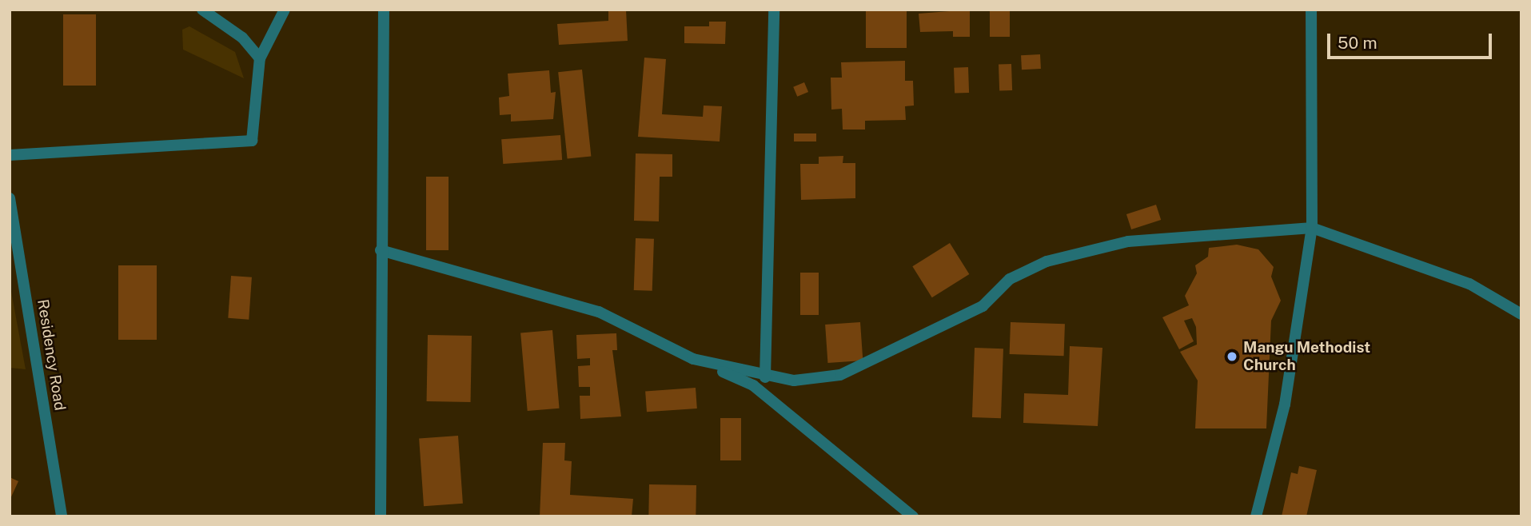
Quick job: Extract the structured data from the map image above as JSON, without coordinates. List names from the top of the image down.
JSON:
{
  "streets": {
    "street": ["Residency Road"]
  },
  "places": ["Mangu Methodist Church"],
  "scale_bar": "50 m"
}
